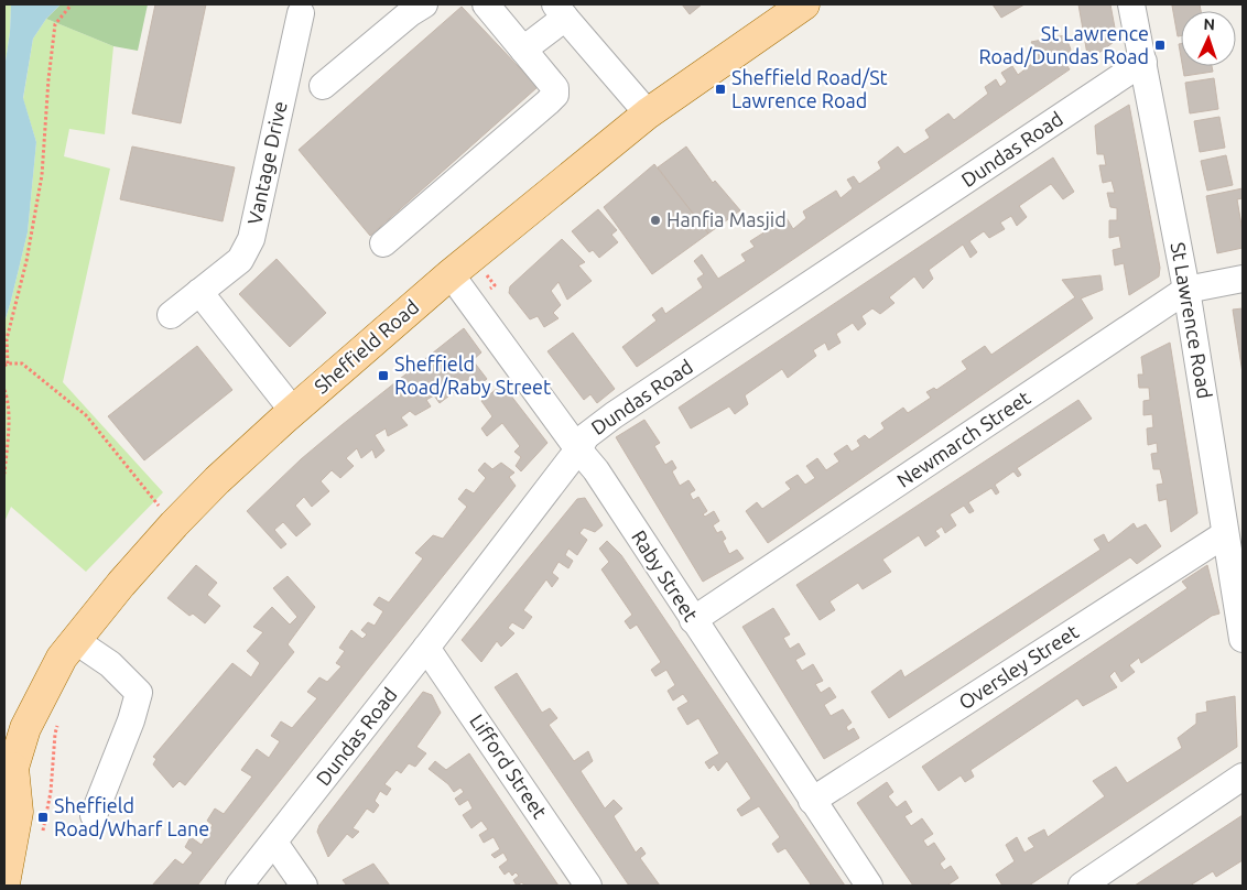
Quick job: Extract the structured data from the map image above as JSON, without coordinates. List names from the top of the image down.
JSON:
{
  "streets": {
    "main road": ["Sheffield Road"],
    "street": [
      "Dundas Road",
      "Vantage Drive",
      "St Lawrence Road",
      "Newmarch Street",
      "Raby Street",
      "Oversley Street",
      "Lifford Street"
    ]
  },
  "crossings": [
    ["Dundas Road", "St Lawrence Road"],
    ["Dundas Road", "Raby Street"],
    ["Dundas Road", "Lifford Street"],
    ["St Lawrence Road", "Newmarch Street"],
    ["St Lawrence Road", "Oversley Street"],
    ["Sheffield Road", "Raby Street"],
    ["Newmarch Street", "Raby Street"],
    ["Raby Street", "Oversley Street"]
  ],
  "places": {
    "transit": [
      "St Lawrence Road/Dundas Road",
      "Sheffield Road/St Lawrence Road",
      "Sheffield Road/Raby Street",
      "Sheffield Road/Wharf Lane"
    ],
    "other": ["Hanfia Masjid"]
  },
  "north": "top"
}
